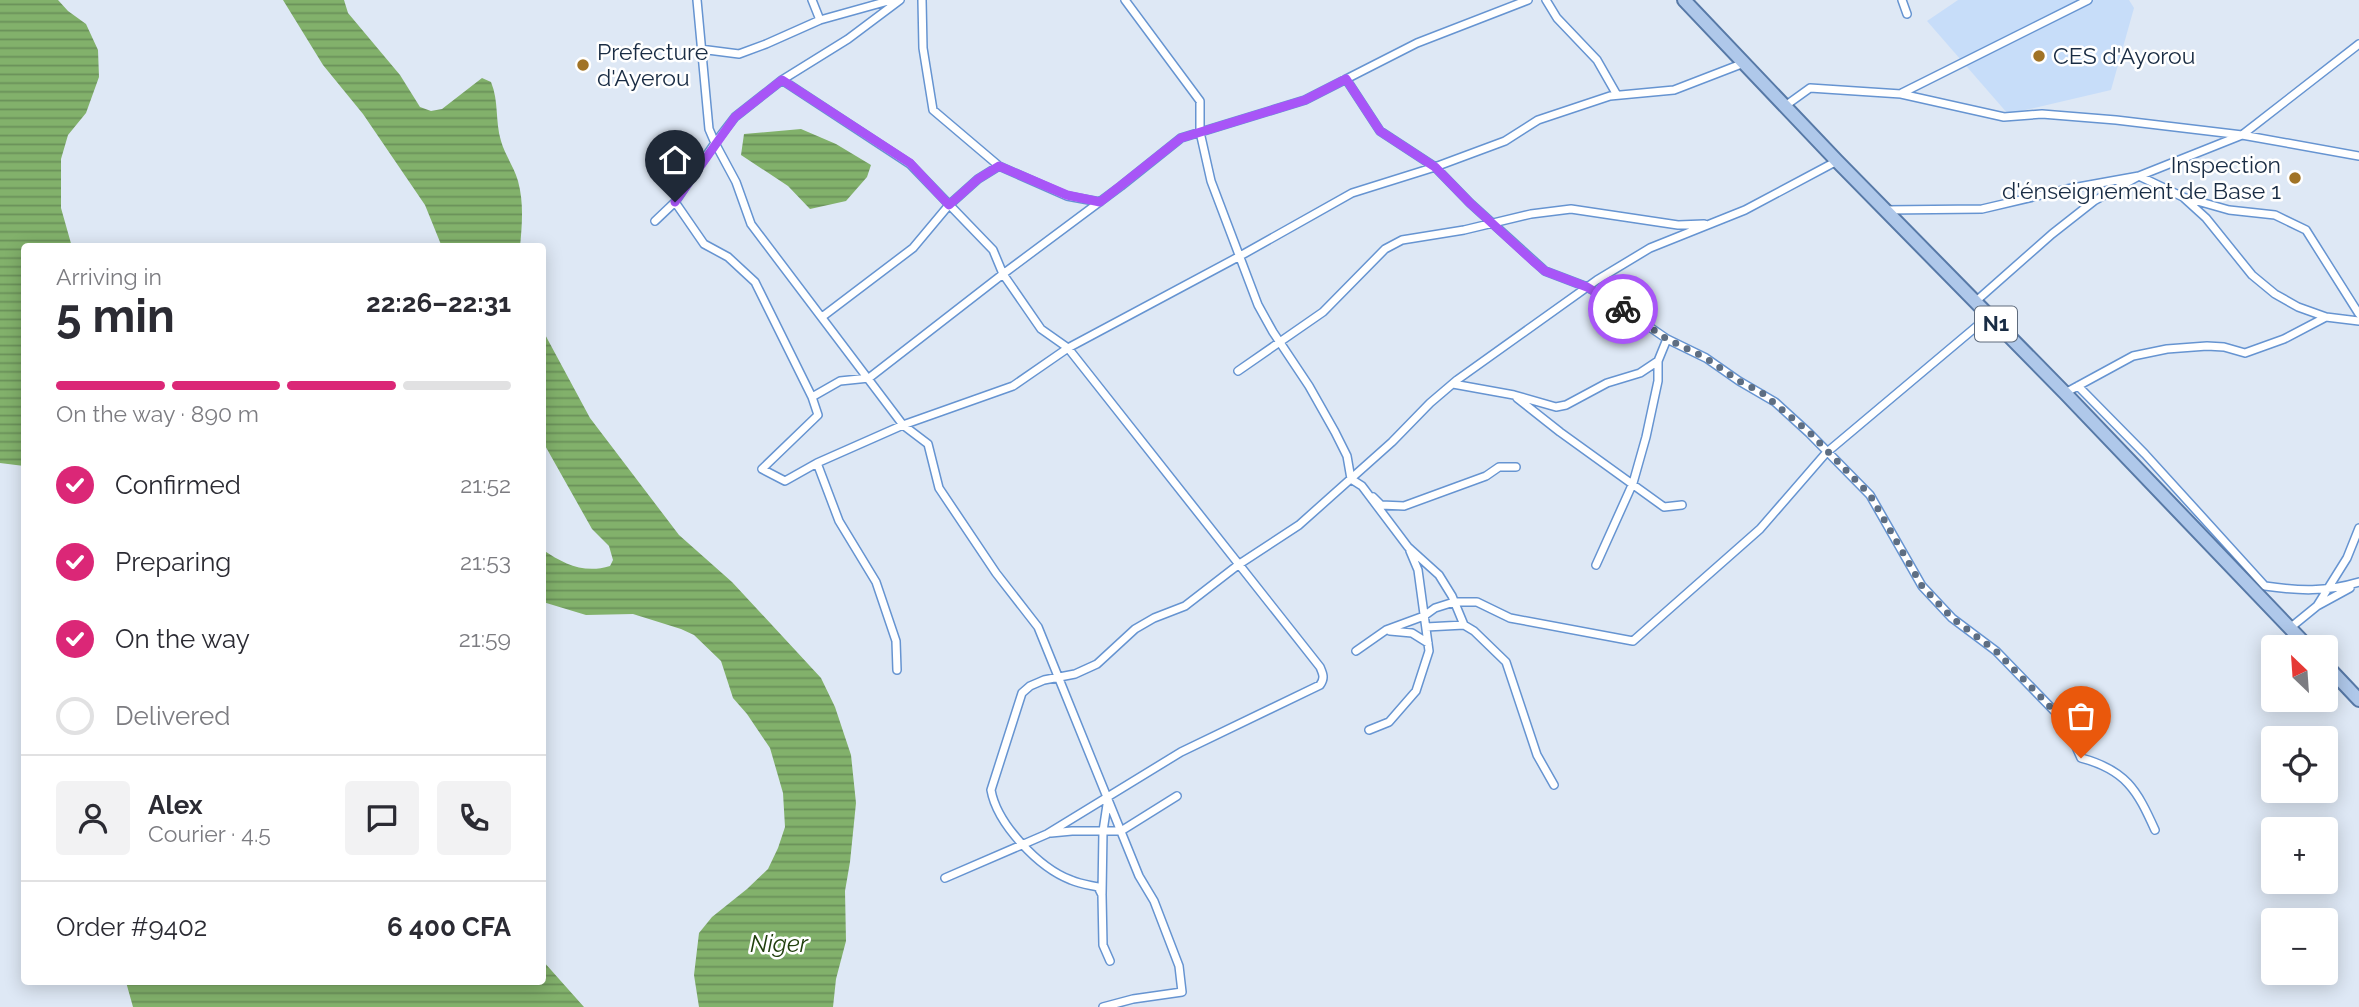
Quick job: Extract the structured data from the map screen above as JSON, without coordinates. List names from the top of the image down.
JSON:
{
  "streets": {
    "main road": ["N1"]
  },
  "water": ["Niger"],
  "places": ["CES d'Ayorou", "Prefecture d'Ayerou", "Inspection d'énseignement de Base 1"],
  "north": "top left",
  "page": {
    "heading": ["5 min", "Arriving in", "22:26–22:31"],
    "panel": [
      "Alex",
      "Courier · 4.5",
      "Order #9402",
      "6 400 CFA"
    ],
    "bar": "On the way · 890 m",
    "list": [
      ["Confirmed", "21:52"],
      ["Preparing", "21:53"],
      ["On the way", "21:59"],
      "Delivered"
    ],
    "map_buttons": ["+", "−"]
  }
}
